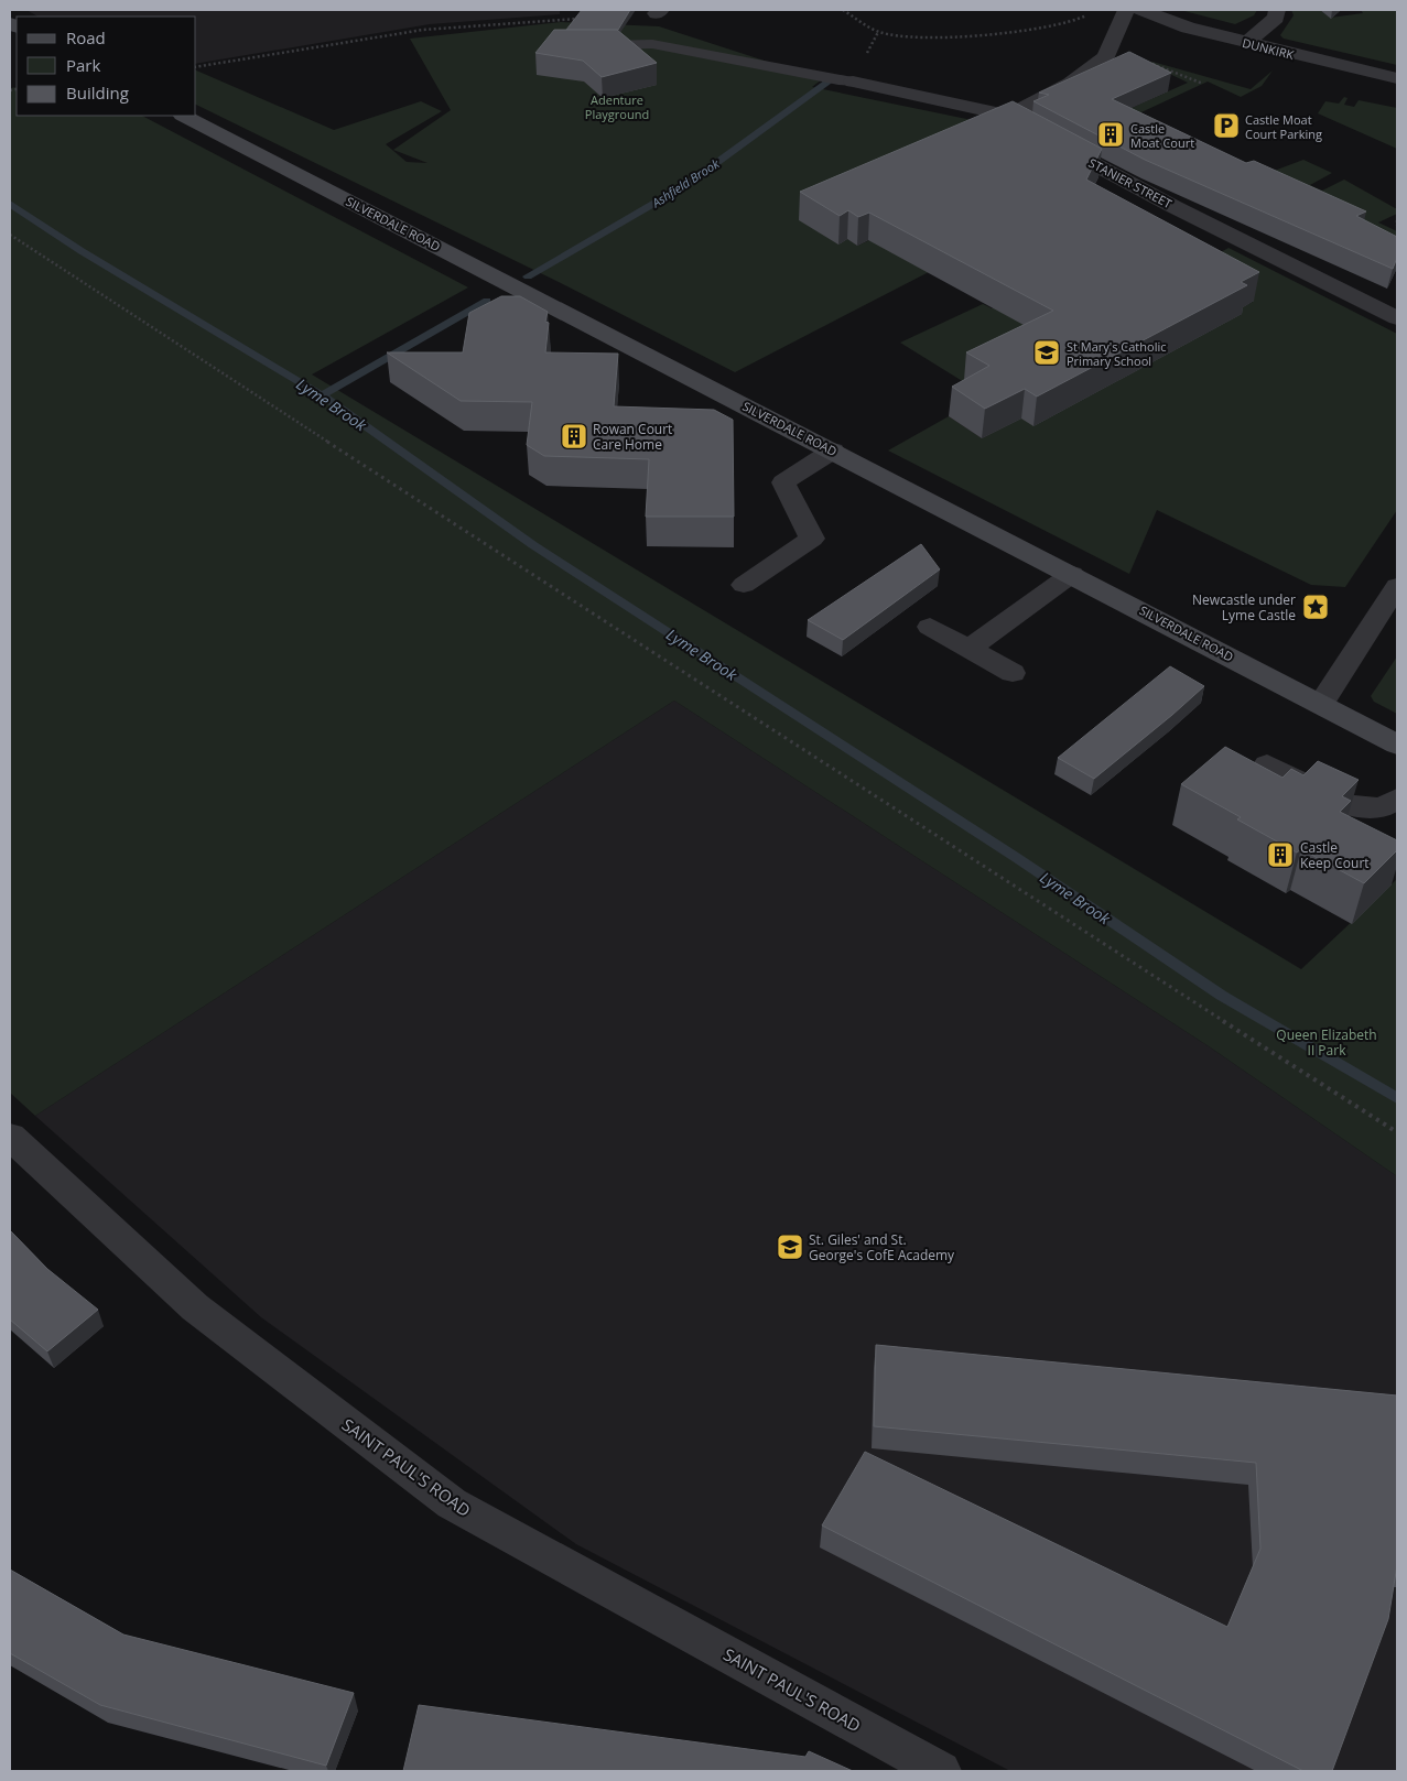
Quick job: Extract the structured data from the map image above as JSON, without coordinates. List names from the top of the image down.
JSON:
{
  "streets": {
    "main road": ["SILVERDALE ROAD"],
    "street": ["DUNKIRK", "STANIER STREET", "SAINT PAUL'S ROAD"]
  },
  "water": ["Ashfield Brook", "Lyme Brook"],
  "parks": ["Adenture Playground", "Queen Elizabeth II Park"],
  "places": {
    "parking": ["Castle Moat Court Parking"],
    "building": ["Castle Moat Court", "Rowan Court Care Home", "Castle Keep Court"],
    "school or university": ["St Mary's Catholic Primary School", "St. Giles' and St. George's CofE Academy"],
    "place": ["Newcastle under Lyme Castle"]
  },
  "legend": ["Road", "Park", "Building"]
}
